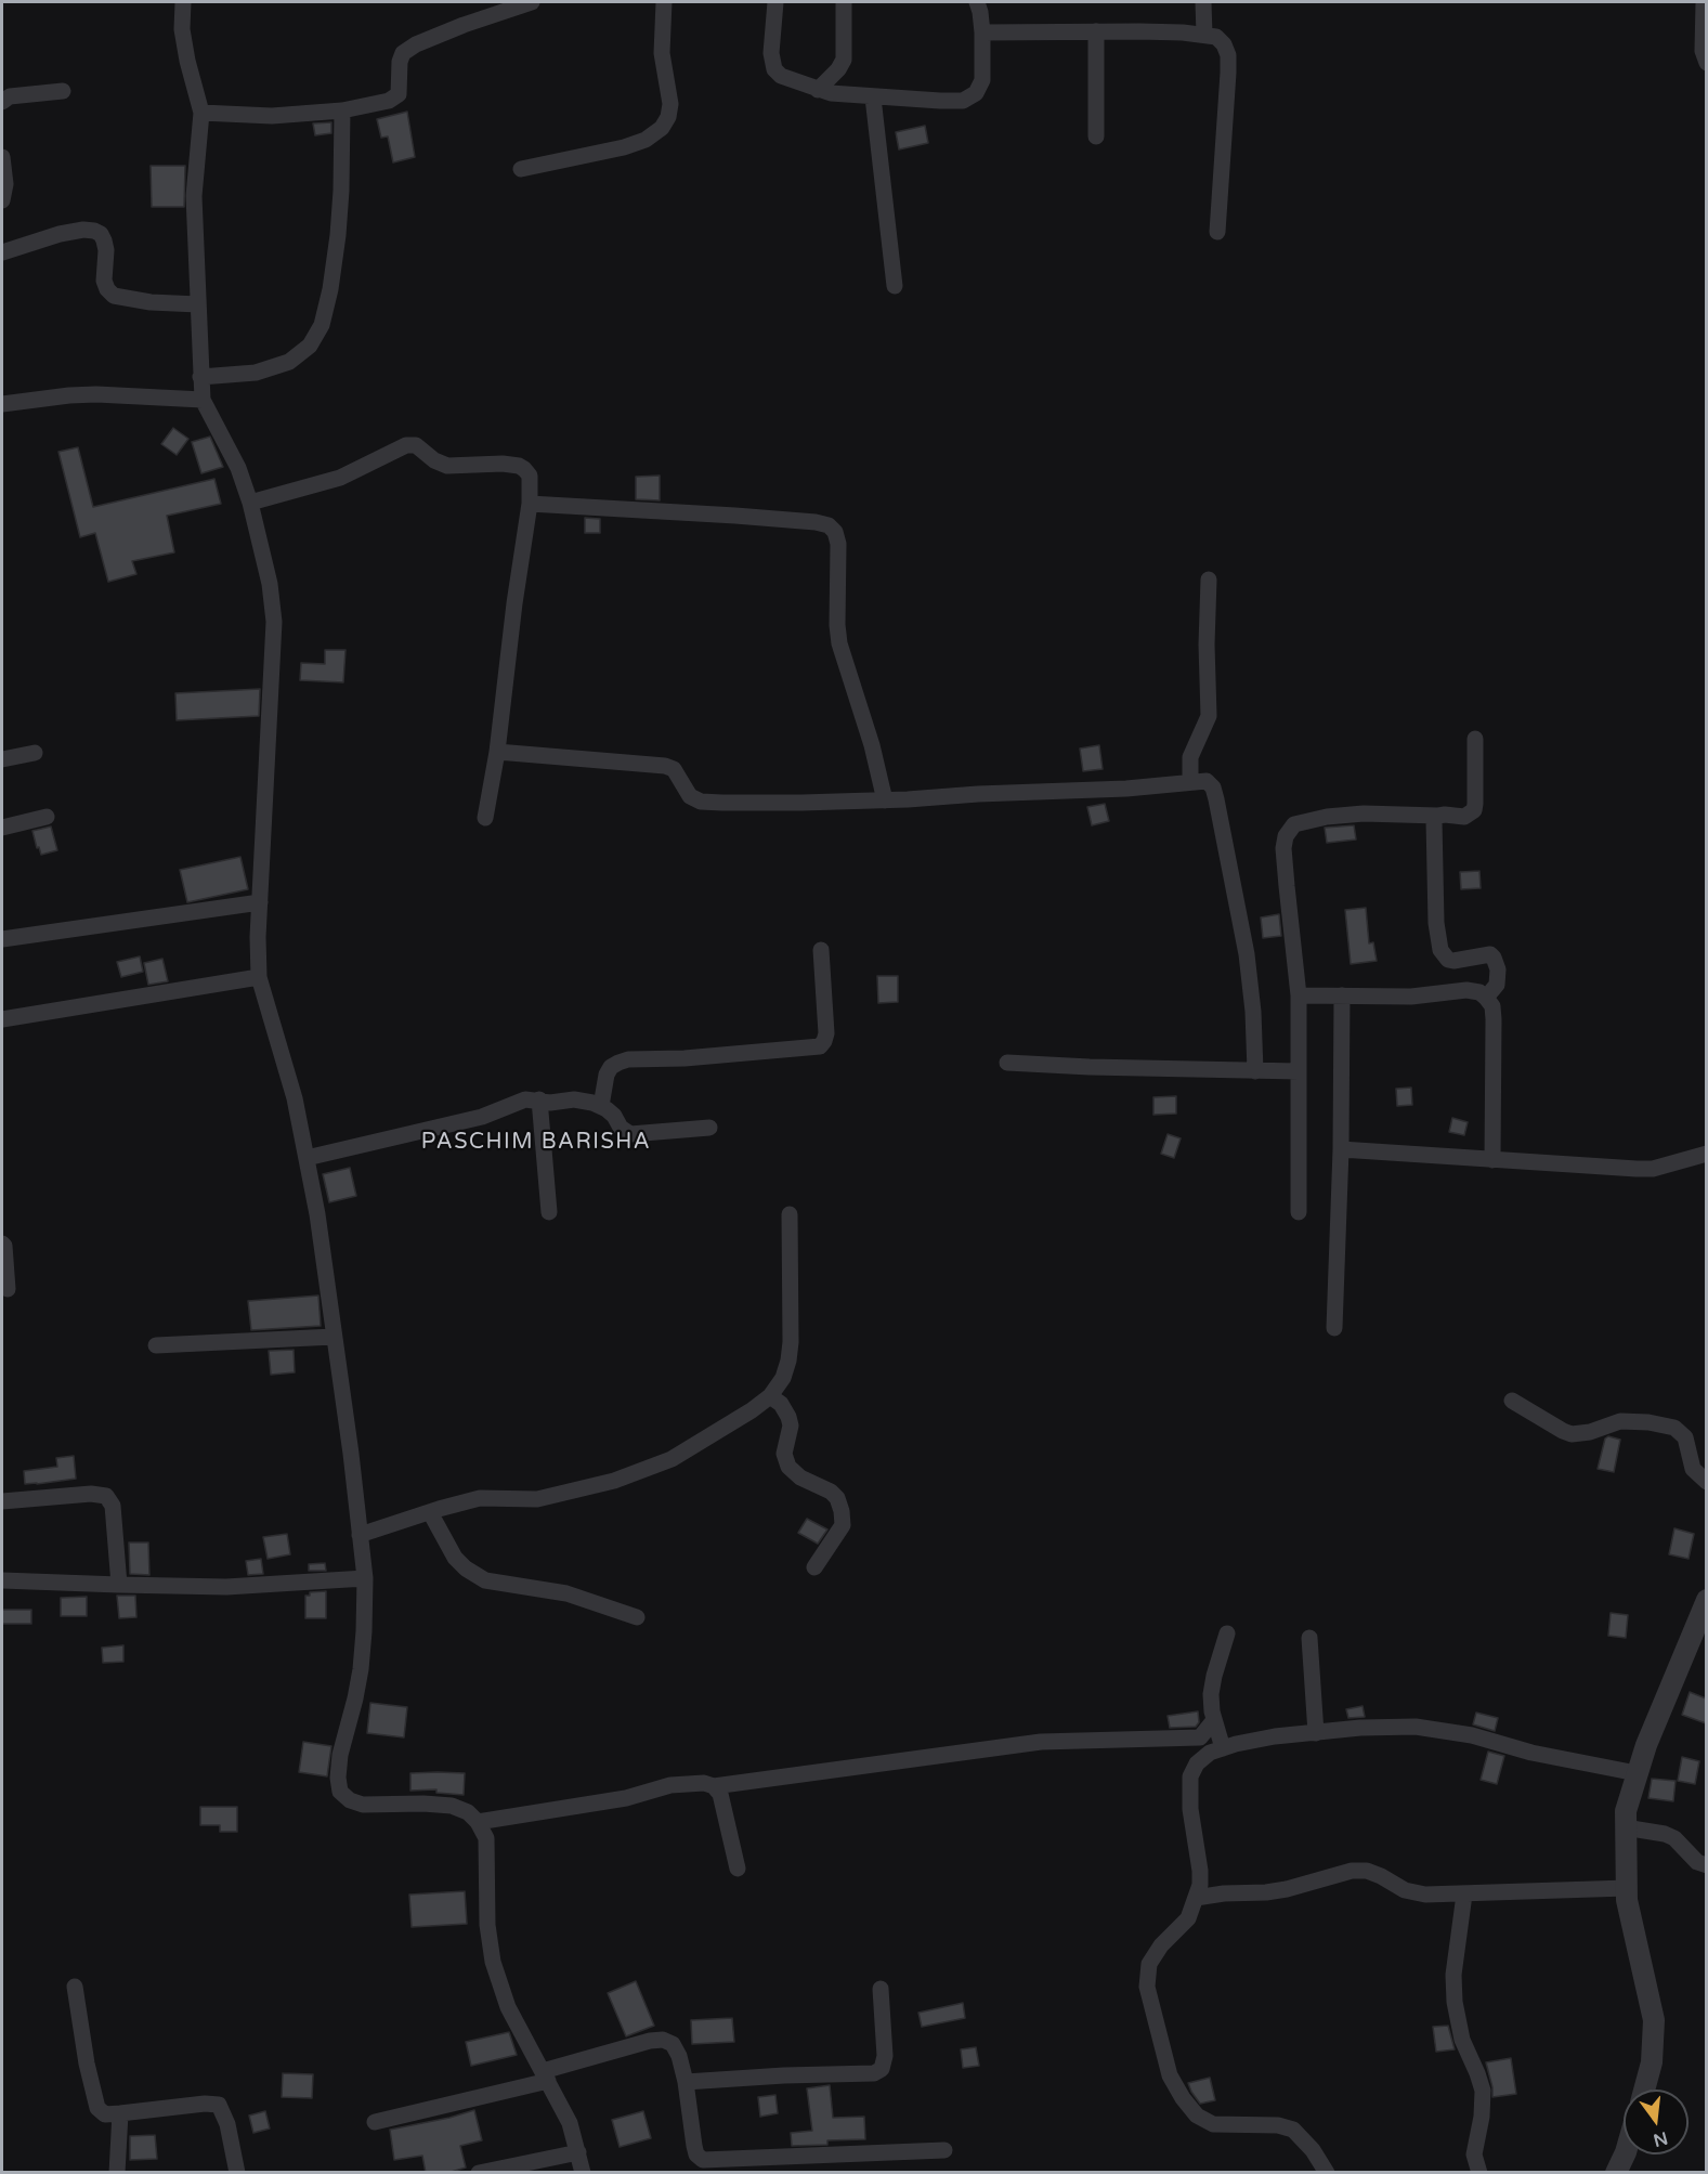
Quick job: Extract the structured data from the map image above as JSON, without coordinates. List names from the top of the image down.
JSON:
{
  "districts": ["PASCHIM BARISHA"],
  "north": "bottom"
}
